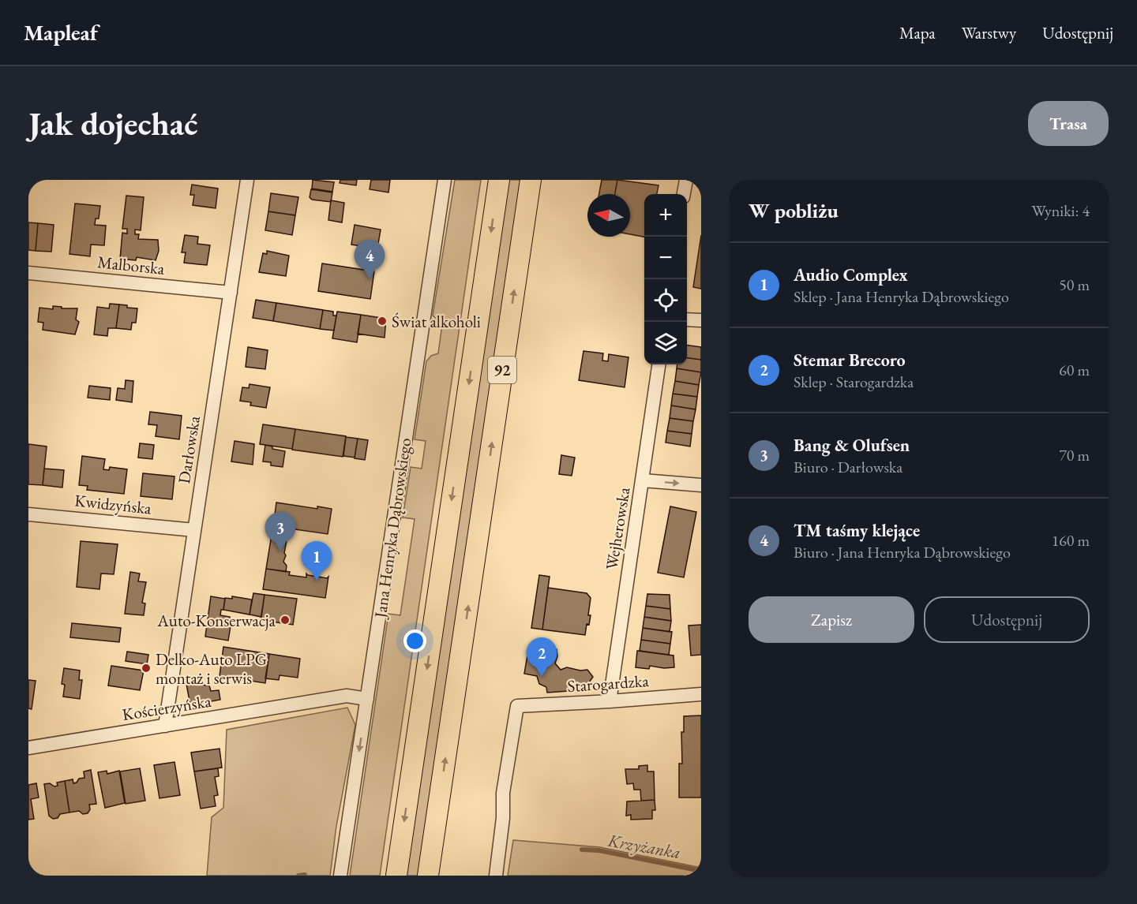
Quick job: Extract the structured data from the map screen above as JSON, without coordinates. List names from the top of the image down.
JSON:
{
  "streets": {
    "main road": ["92"],
    "street": [
      "Malborska",
      "Darłowska",
      "Kwidzyńska",
      "Jana Henryka Dąbrowskiego",
      "Wejherowska",
      "Starogardzka",
      "Kościerzyńska"
    ]
  },
  "crossings": [
    ["Malborska", "Darłowska"],
    ["Darłowska", "Kwidzyńska"],
    ["Darłowska", "Kościerzyńska"],
    ["Jana Henryka Dąbrowskiego", "Kościerzyńska"],
    ["Wejherowska", "Starogardzka"]
  ],
  "water": ["Krzyżanka"],
  "places": ["Świat alkoholi", "Auto-Konserwacja", "Delko-Auto LPG montaż i serwis"],
  "north": "left",
  "page": {
    "header": "Mapleaf",
    "nav": ["Mapa", "Warstwy", "Udostępnij"],
    "buttons": [
      "Trasa",
      ["Zapisz", "Udostępnij"]
    ],
    "title": "Jak dojechać",
    "heading": ["W pobliżu", "Wyniki: 4"],
    "map_buttons": ["+", "−"],
    "pins": [
      "4",
      "3",
      "1",
      "2"
    ],
    "list": [
      {
        "mark": "1",
        "name": "Audio Complex",
        "note": "Sklep · Jana Henryka Dąbrowskiego",
        "value": "50 m"
      },
      {
        "mark": "2",
        "name": "Stemar Brecoro",
        "note": "Sklep · Starogardzka",
        "value": "60 m"
      },
      {
        "mark": "3",
        "name": "Bang & Olufsen",
        "note": "Biuro · Darłowska",
        "value": "70 m"
      },
      {
        "mark": "4",
        "name": "TM taśmy klejące",
        "note": "Biuro · Jana Henryka Dąbrowskiego",
        "value": "160 m"
      }
    ]
  }
}
